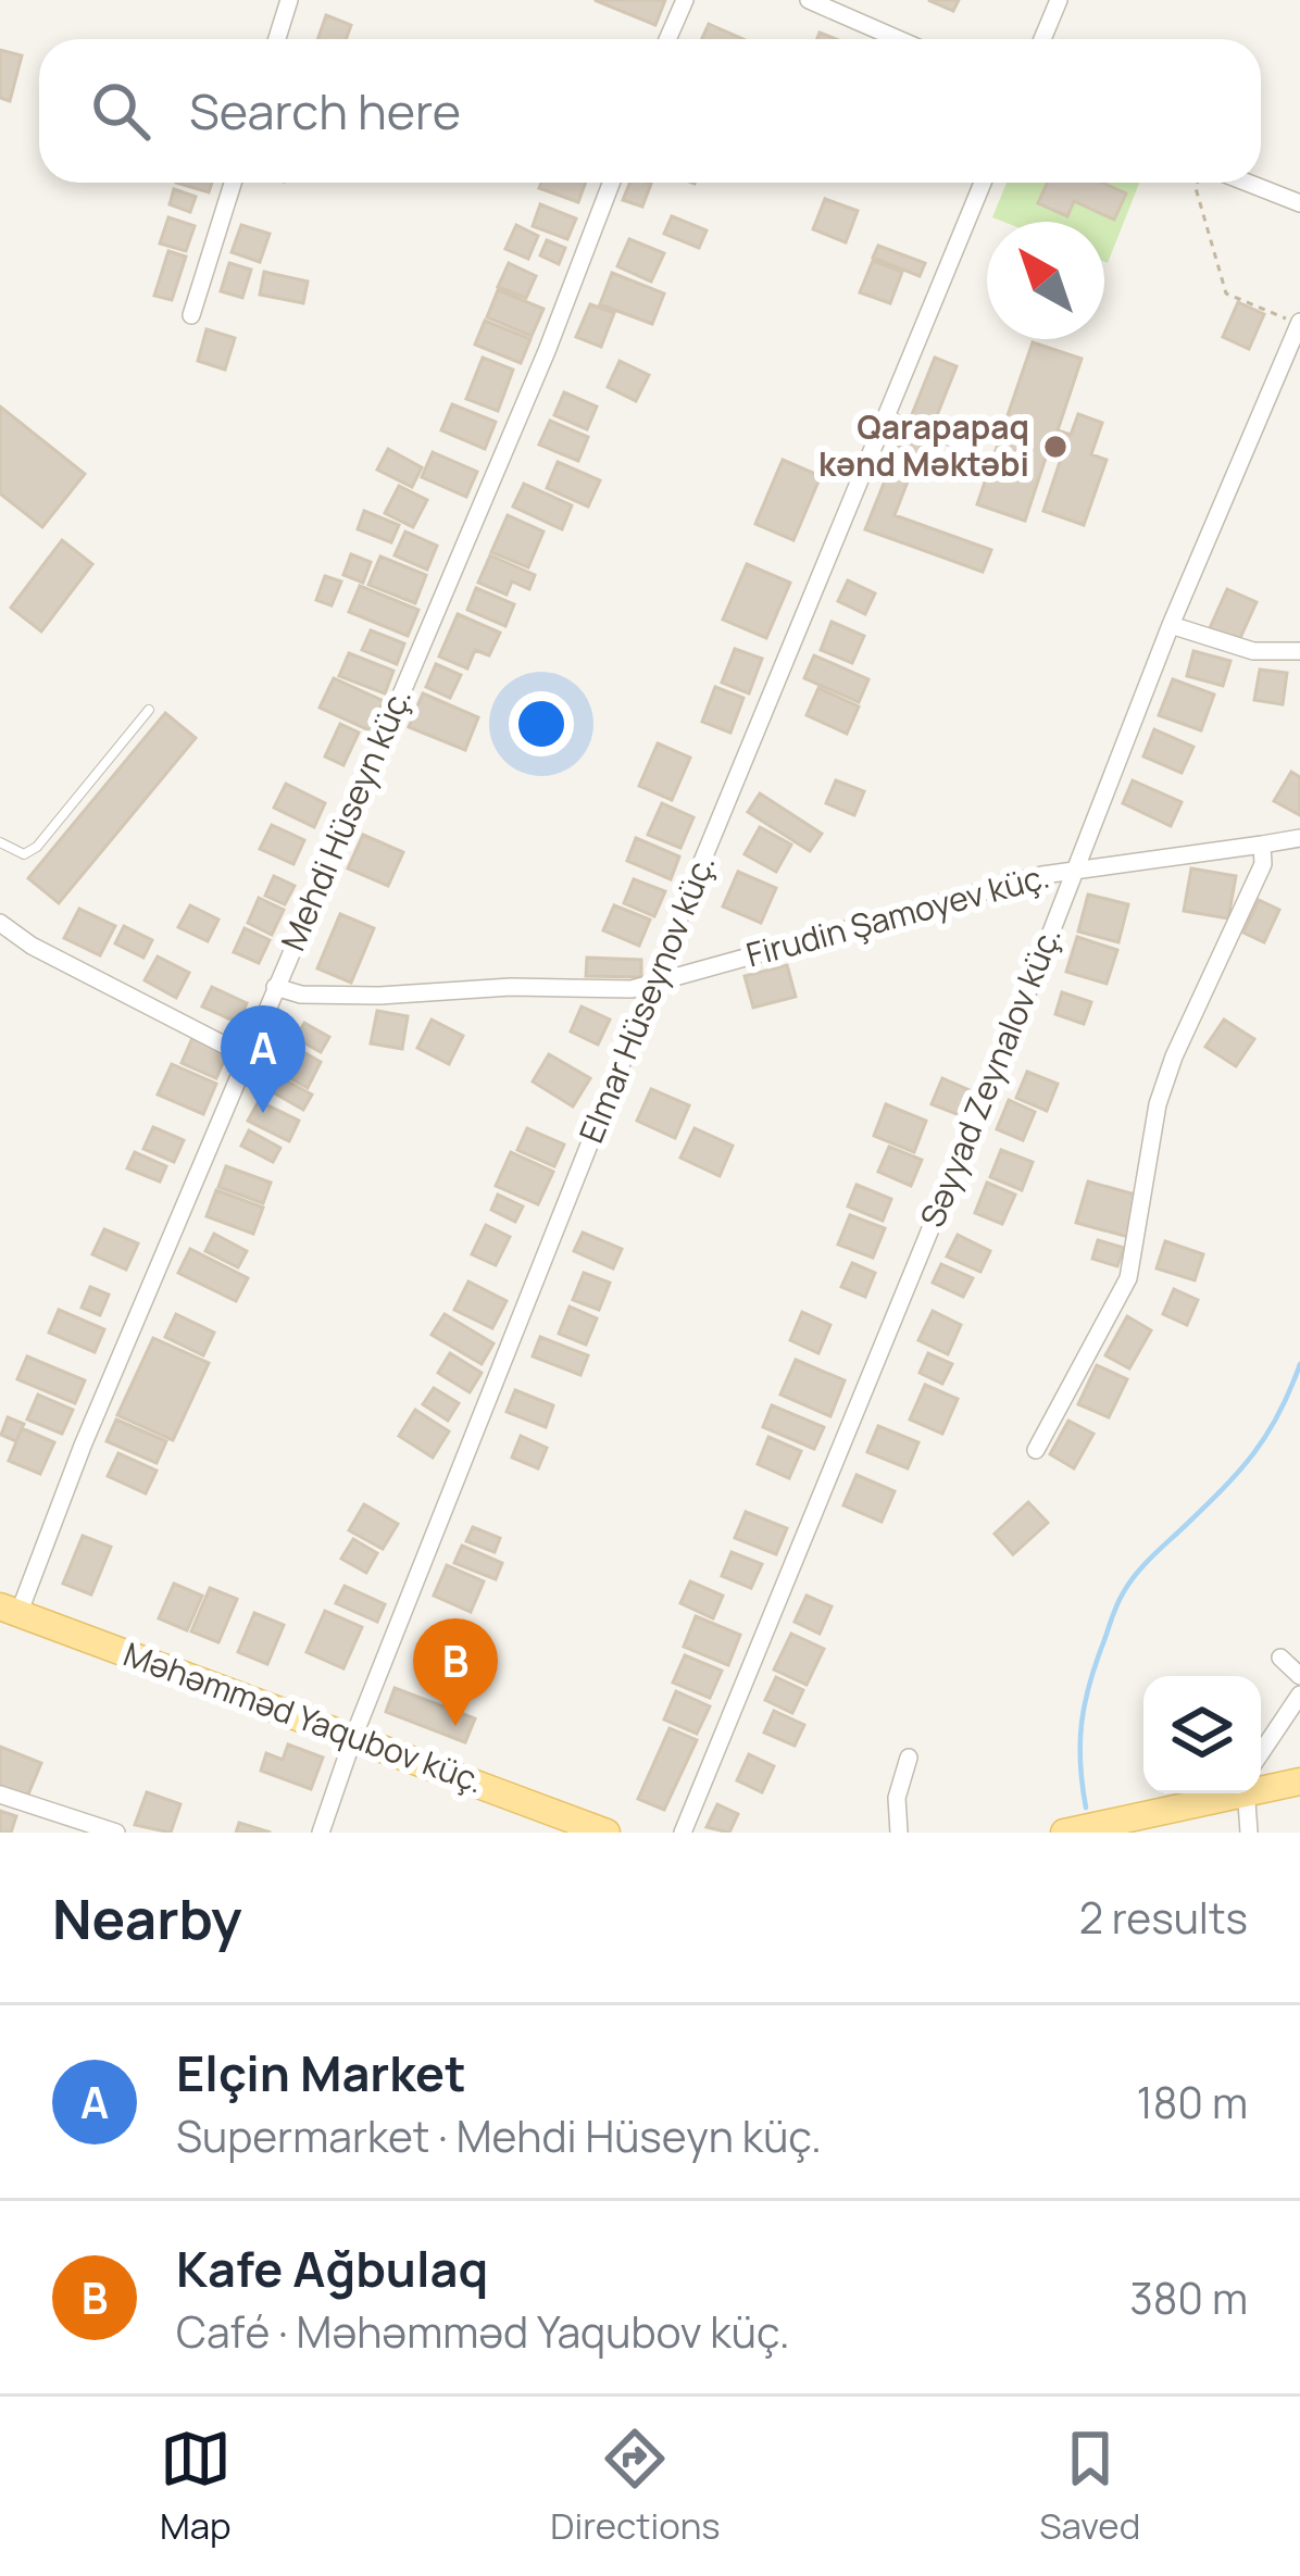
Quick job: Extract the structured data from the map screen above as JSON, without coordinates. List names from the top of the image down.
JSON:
{
  "streets": {
    "main road": ["Məhəmməd Yaqubov küç."],
    "street": [
      "Mehdi Hüseyn küç.",
      "Firudin Şamoyev küç.",
      "Elmar Hüseynov küç.",
      "Səyyad Zeynalov küç."
    ]
  },
  "crossings": [
    ["Mehdi Hüseyn küç.", "Firudin Şamoyev küç."],
    ["Mehdi Hüseyn küç.", "Məhəmməd Yaqubov küç."],
    ["Firudin Şamoyev küç.", "Elmar Hüseynov küç."],
    ["Firudin Şamoyev küç.", "Səyyad Zeynalov küç."],
    ["Elmar Hüseynov küç.", "Məhəmməd Yaqubov küç."]
  ],
  "places": ["Qarapapaq kənd Məktəbi"],
  "north": "top left",
  "page": {
    "search": "Search here",
    "pins": ["A", "B"],
    "heading": ["Nearby", "2 results"],
    "list": [
      {
        "mark": "A",
        "name": "Elçin Market",
        "note": "Supermarket · Mehdi Hüseyn küç.",
        "value": "180 m"
      },
      {
        "mark": "B",
        "name": "Kafe Ağbulaq",
        "note": "Café · Məhəmməd Yaqubov küç.",
        "value": "380 m"
      }
    ],
    "nav": ["Map", "Directions", "Saved"]
  }
}
